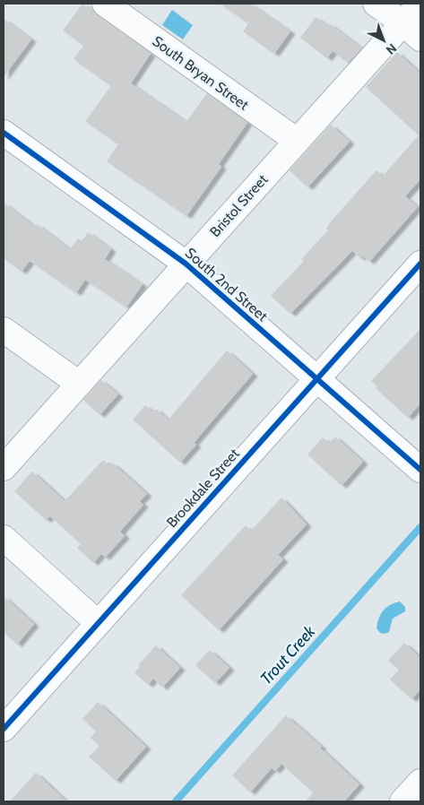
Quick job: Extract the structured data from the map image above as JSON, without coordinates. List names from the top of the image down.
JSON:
{
  "streets": {
    "street": [
      "South Bryan Street",
      "Bristol Street",
      "South 2nd Street",
      "Brookdale Street"
    ]
  },
  "crossings": [
    ["South Bryan Street", "Bristol Street"],
    ["Bristol Street", "South 2nd Street"],
    ["South 2nd Street", "Brookdale Street"]
  ],
  "water": ["Trout Creek"],
  "north": "bottom right"
}
